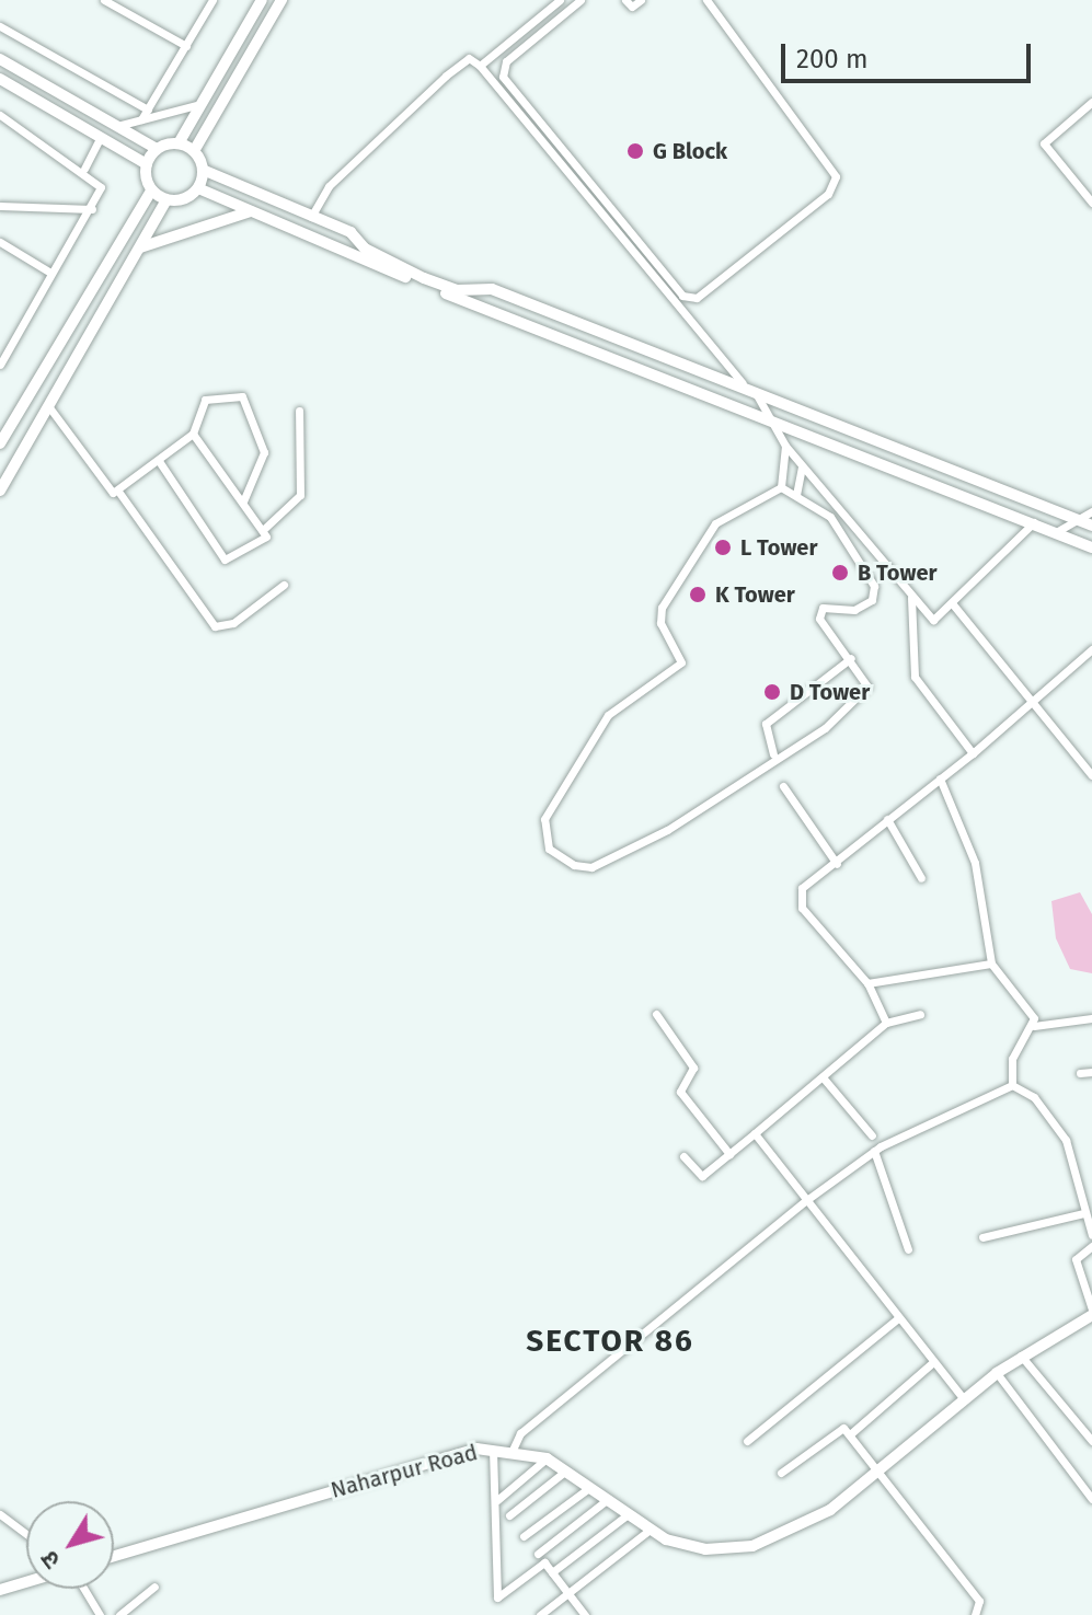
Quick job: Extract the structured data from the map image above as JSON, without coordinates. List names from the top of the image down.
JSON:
{
  "streets": {
    "street": ["Naharpur Road"]
  },
  "districts": ["SECTOR 86"],
  "places": [
    "G Block",
    "L Tower",
    "B Tower",
    "K Tower",
    "D Tower"
  ],
  "scale_bar": "200 m",
  "north": "bottom left"
}
